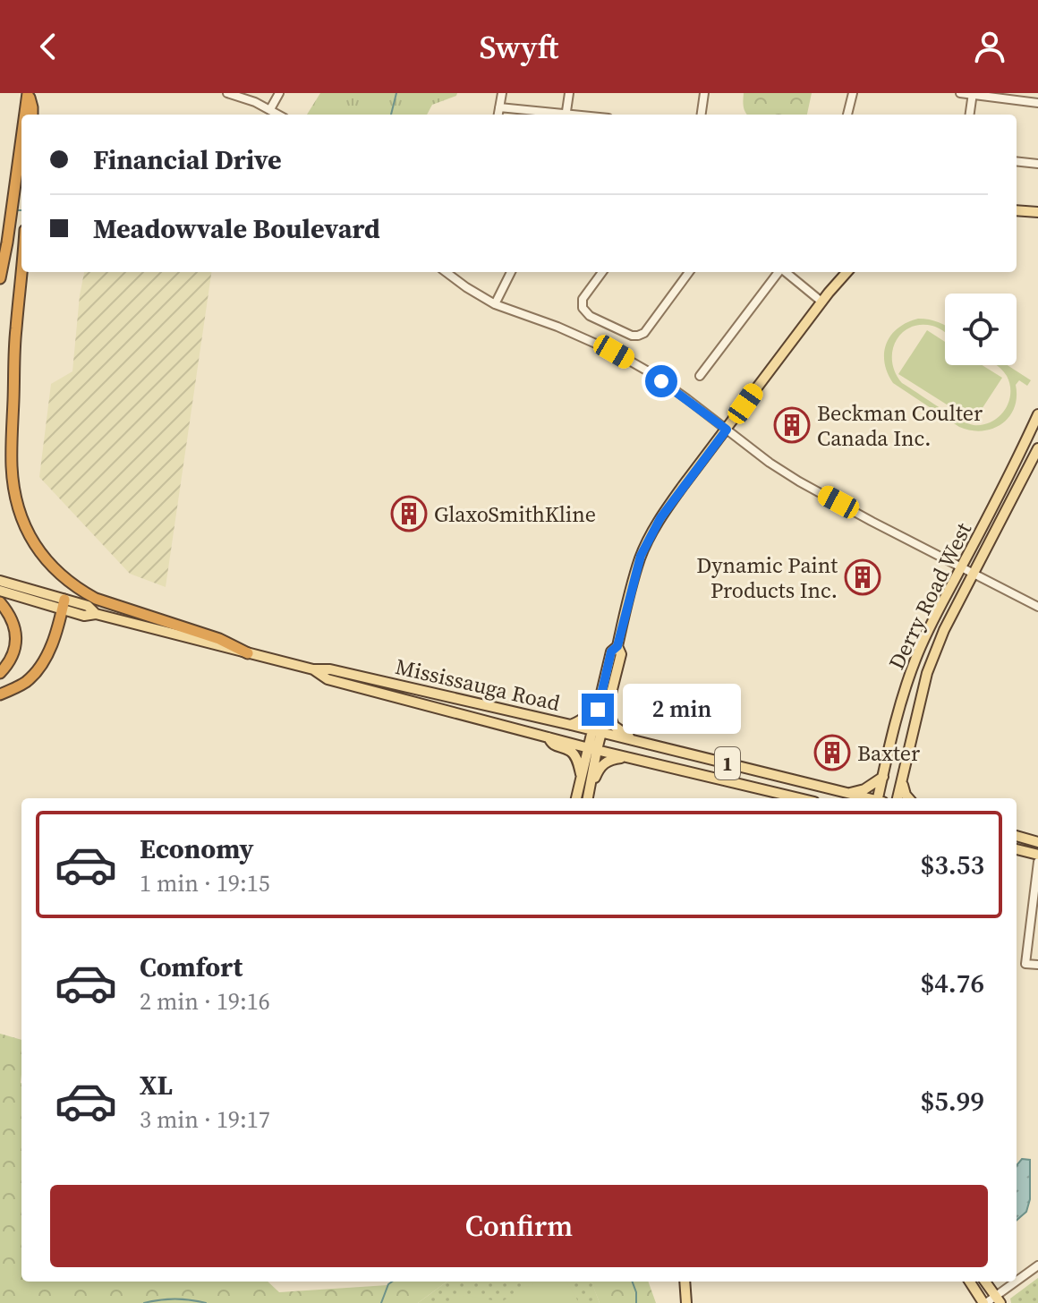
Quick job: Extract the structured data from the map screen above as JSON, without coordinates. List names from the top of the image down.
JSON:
{
  "streets": {
    "main road": ["Derry Road West", "Mississauga Road", "1"]
  },
  "places": {
    "building": [
      "Beckman Coulter Canada Inc.",
      "GlaxoSmithKline",
      "Dynamic Paint Products Inc.",
      "Baxter"
    ]
  },
  "page": {
    "header": "Swyft",
    "banner": ["Financial Drive", "Meadowvale Boulevard"],
    "bubble": "2 min",
    "list": [
      {
        "name": "Economy",
        "note": "1 min · 19:15",
        "value": "$3.53"
      },
      {
        "name": "Comfort",
        "note": "2 min · 19:16",
        "value": "$4.76"
      },
      {
        "name": "XL",
        "note": "3 min · 19:17",
        "value": "$5.99"
      }
    ],
    "buttons": "Confirm"
  }
}
